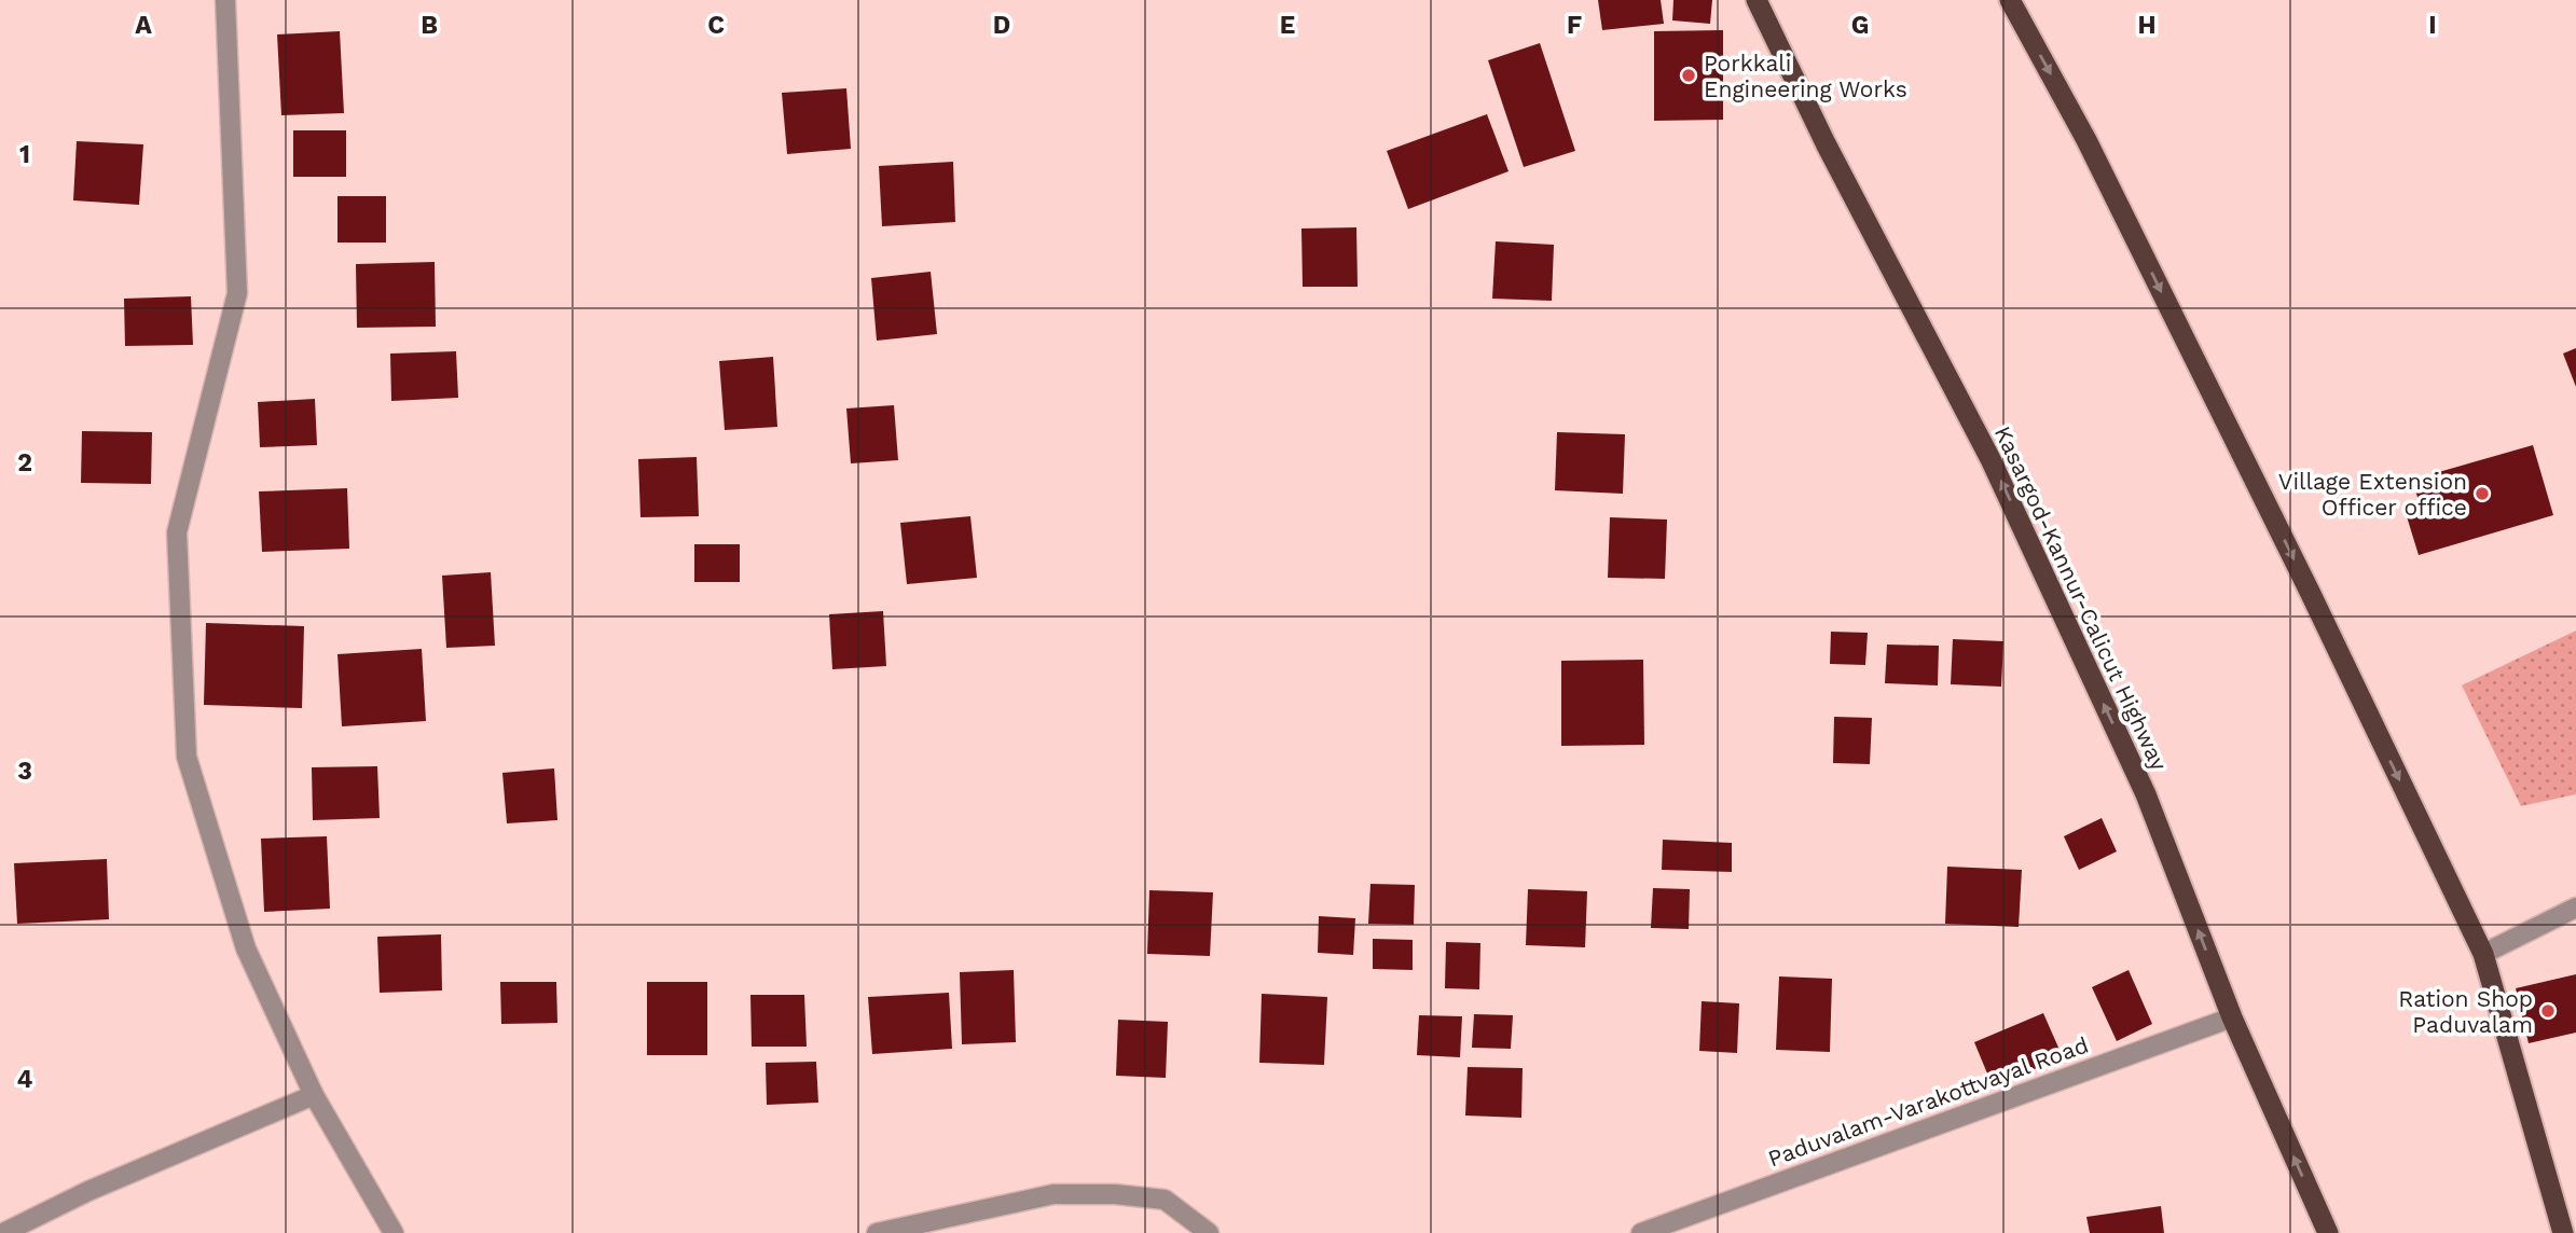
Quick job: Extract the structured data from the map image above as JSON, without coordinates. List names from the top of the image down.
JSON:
{
  "streets": {
    "highway": ["Kasargod-Kannur-Calicut Highway"],
    "street": ["Paduvalam-Varakottvayal Road"]
  },
  "crossings": [
    ["Kasargod-Kannur-Calicut Highway", "Paduvalam-Varakottvayal Road"]
  ],
  "one_way": ["Kasargod-Kannur-Calicut Highway"],
  "places": ["Porkkali Engineering Works", "Village Extension Officer office", "Ration Shop Paduvalam"],
  "grid": {
    "columns": [
      "A",
      "B",
      "C",
      "D",
      "E",
      "F",
      "G",
      "H",
      "I"
    ],
    "rows": [
      "1",
      "2",
      "3",
      "4"
    ]
  }
}
